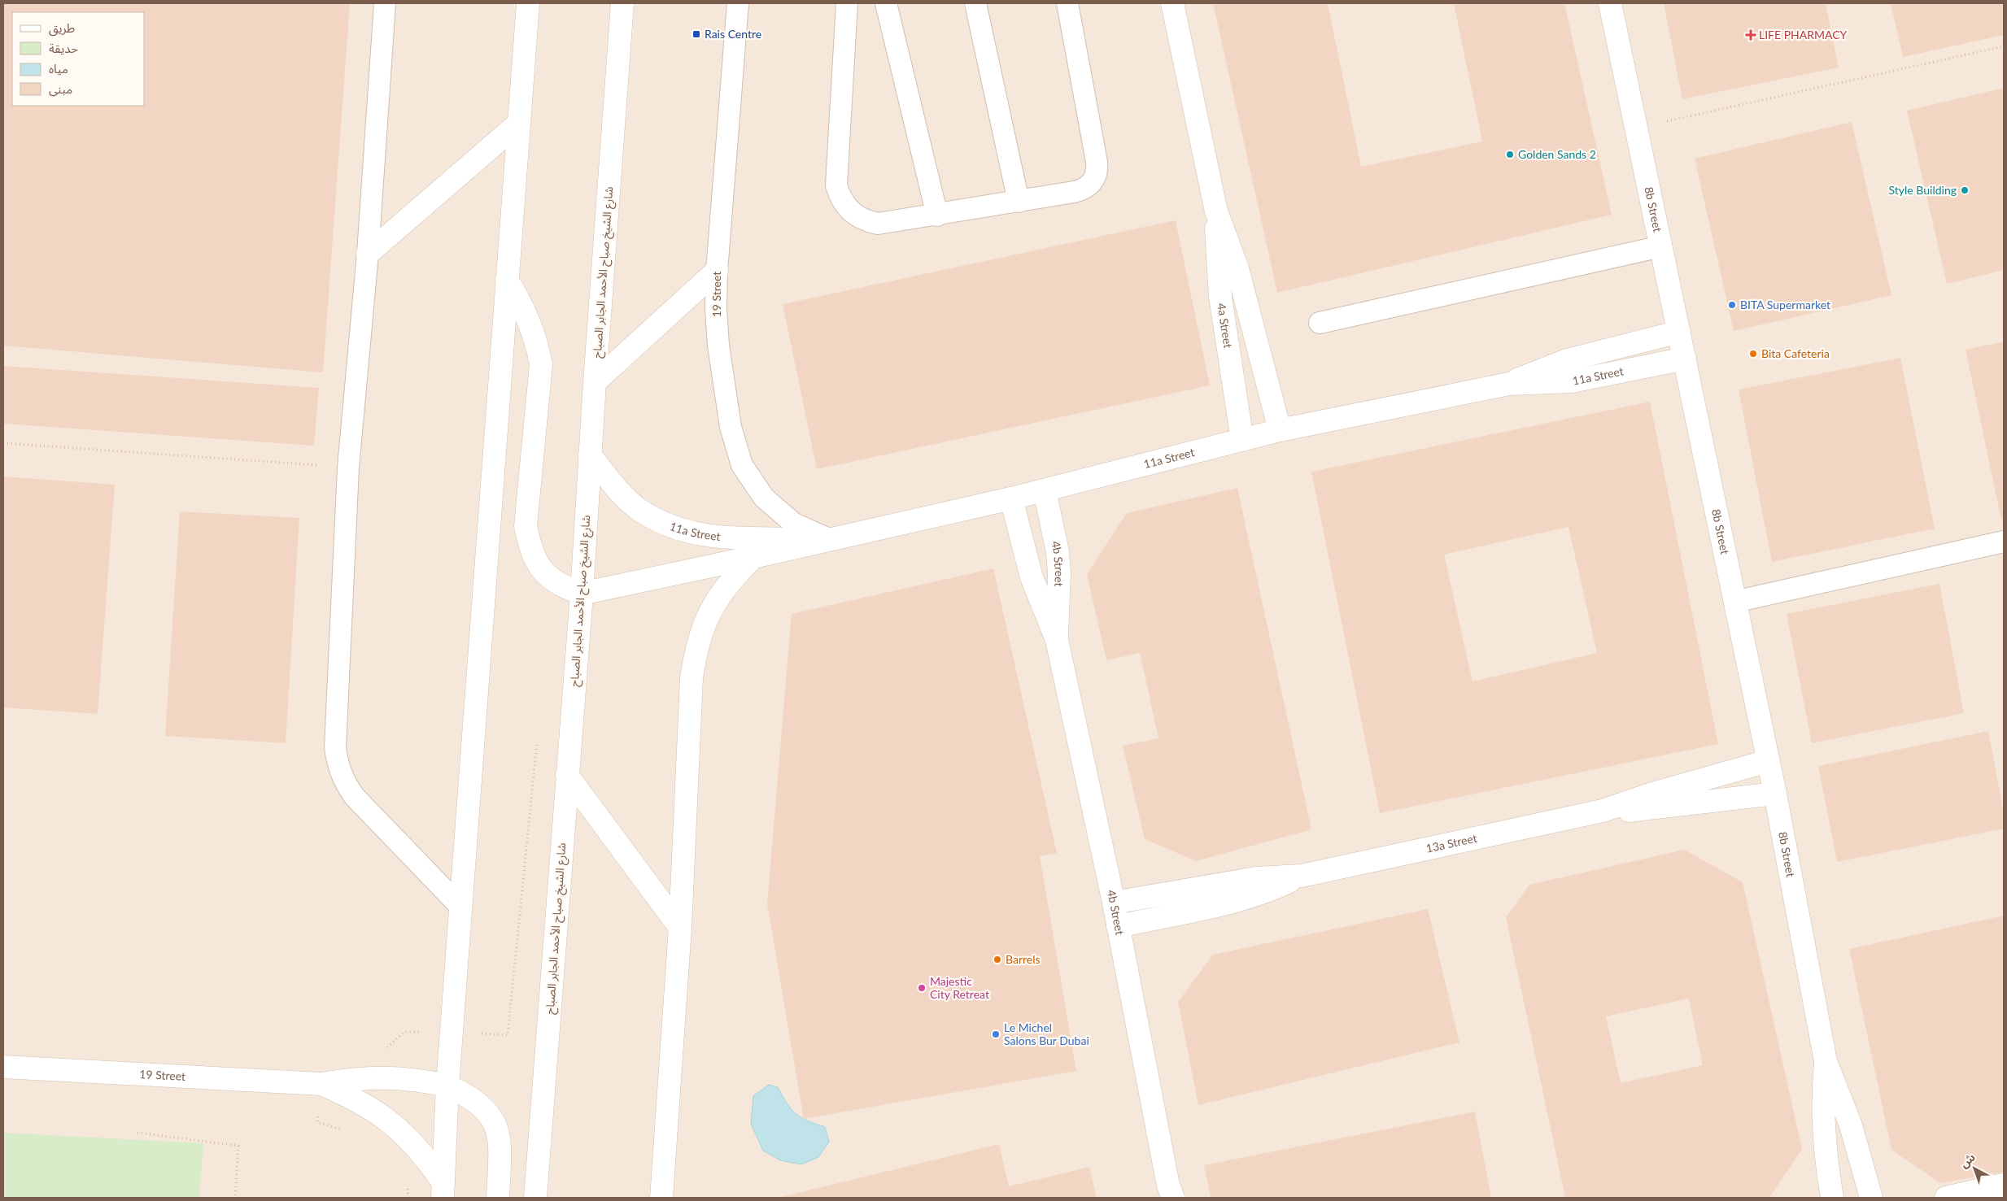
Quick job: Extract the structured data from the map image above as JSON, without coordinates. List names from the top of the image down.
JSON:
{
  "streets": {
    "street": [
      "8b Street",
      "شارع الشيخ صباح الأحمد الجابر الصباح",
      "19 Street",
      "4a Street",
      "11a Street",
      "4b Street",
      "13a Street"
    ]
  },
  "crossings": [
    ["8b Street", "11a Street"],
    ["8b Street", "13a Street"],
    ["شارع الشيخ صباح الأحمد الجابر الصباح", "11a Street"],
    ["19 Street", "11a Street"],
    ["4a Street", "11a Street"],
    ["11a Street", "4b Street"],
    ["4b Street", "13a Street"]
  ],
  "places": {
    "transit": ["Rais Centre"],
    "health": ["LIFE PHARMACY"],
    "other": [
      "Golden Sands 2",
      "Style Building",
      "BITA Supermarket",
      "Bita Cafeteria",
      "Barrels",
      "Majestic City Retreat",
      "Le Michel Salons Bur Dubai"
    ]
  },
  "legend": [
    "طريق",
    "حديقة",
    "مياه",
    "مبنى"
  ],
  "north": "top left"
}
